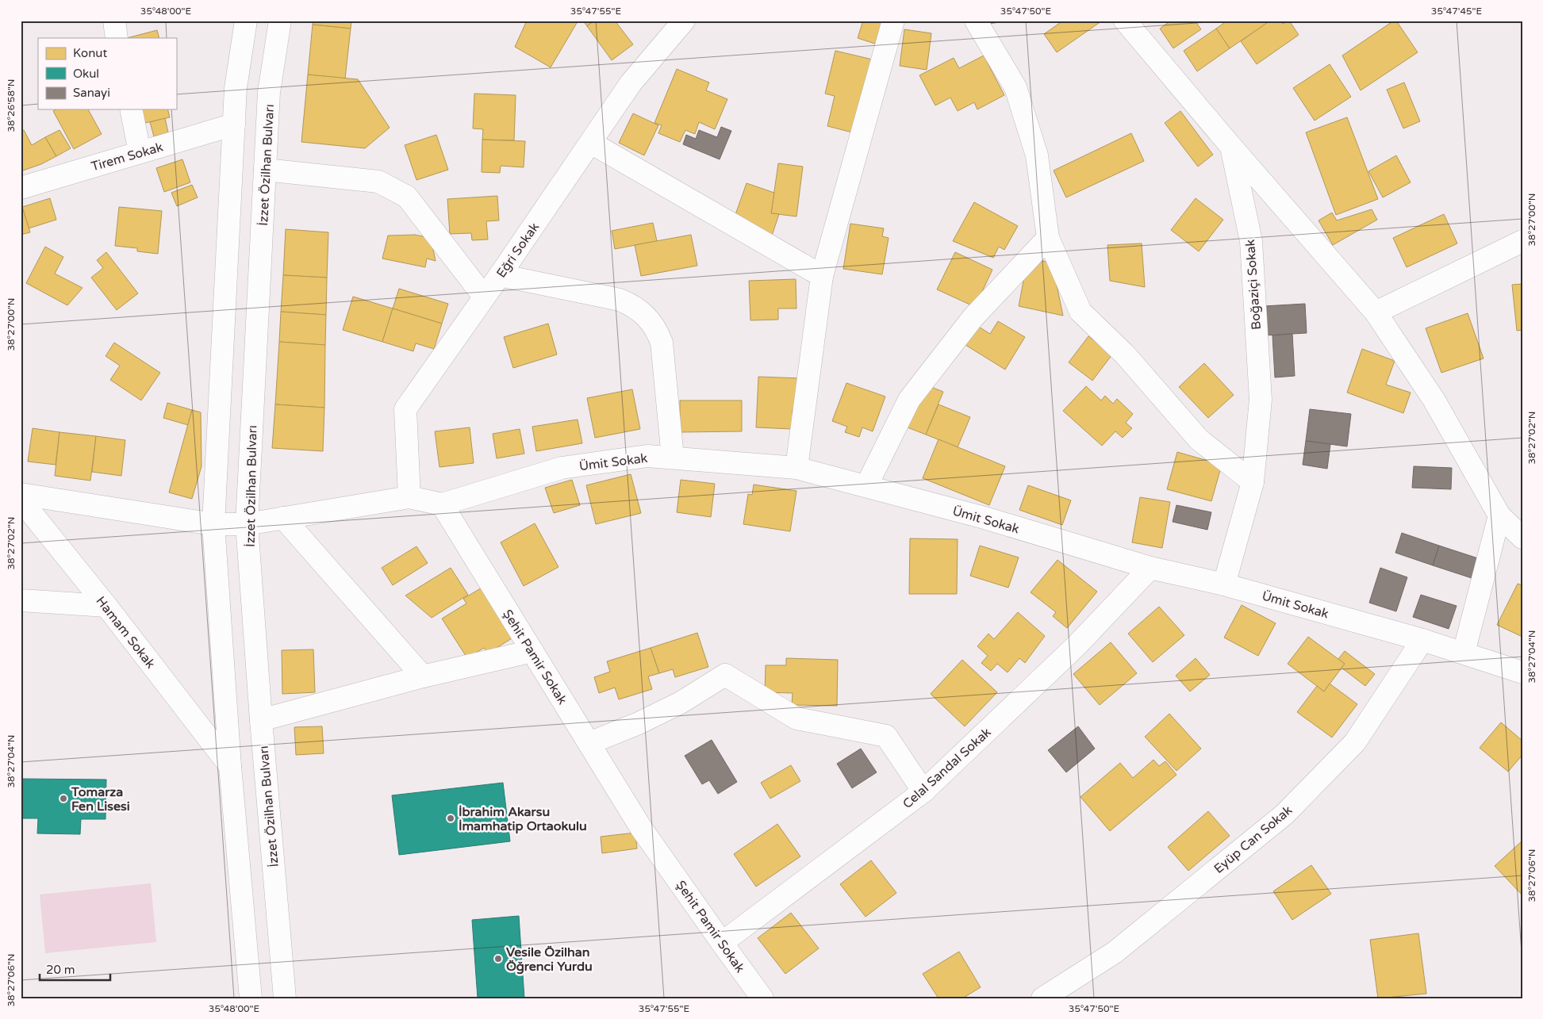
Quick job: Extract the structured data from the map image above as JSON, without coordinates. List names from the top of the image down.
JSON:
{
  "streets": {
    "street": [
      "Tirem Sokak",
      "İzzet Özilhan Bulvarı",
      "Eğri Sokak",
      "Boğaziçi Sokak",
      "Ümit Sokak",
      "Hamam Sokak",
      "Şehit Pamir Sokak",
      "Celal Sandal Sokak",
      "Eyüp Can Sokak"
    ]
  },
  "crossings": [
    ["Boğaziçi Sokak", "Ümit Sokak"],
    ["Ümit Sokak", "Şehit Pamir Sokak"],
    ["Ümit Sokak", "Celal Sandal Sokak"],
    ["Ümit Sokak", "Eyüp Can Sokak"],
    ["Şehit Pamir Sokak", "Celal Sandal Sokak"]
  ],
  "places": ["Tomarza Fen Lisesi", "İbrahim Akarsu İmamhatip Ortaokulu", "Vesile Özilhan Öğrenci Yurdu"],
  "legend": ["Konut", "Okul", "Sanayi"],
  "scale_bar": "20 m",
  "coordinates": [
    "35°48'00\"E",
    "35°47'55\"E",
    "35°47'50\"E",
    "35°47'45\"E",
    "38°26'58\"N",
    "38°27'00\"N",
    "38°27'02\"N",
    "38°27'04\"N",
    "38°27'06\"N"
  ]
}
